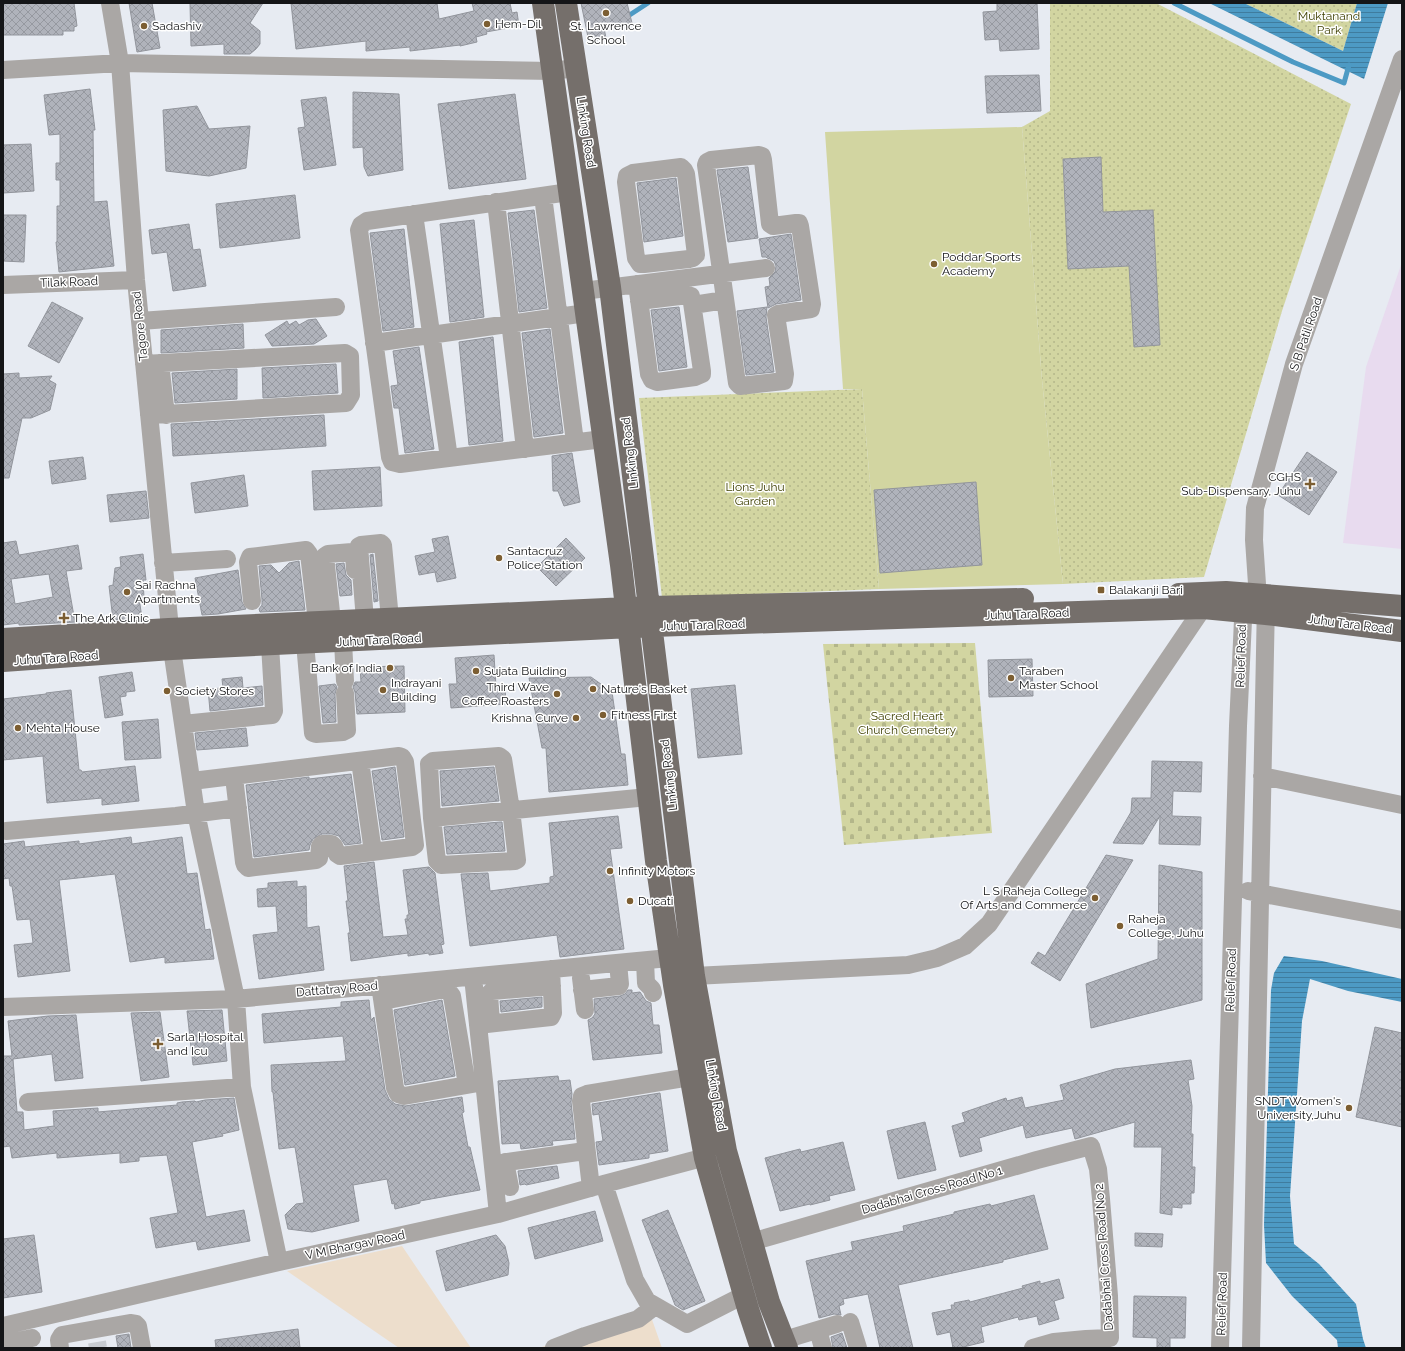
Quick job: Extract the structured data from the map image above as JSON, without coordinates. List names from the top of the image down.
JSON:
{
  "streets": {
    "main road": ["Linking Road", "Juhu Tara Road"],
    "street": [
      "Tilak Road",
      "Tagore Road",
      "S B Patil Road",
      "Relief Road",
      "Dattatray Road",
      "Dadabhai Cross Road No 1",
      "V M Bhargav Road",
      "Dadabhai Cross Road No 2"
    ]
  },
  "crossings": [
    ["Linking Road", "Juhu Tara Road"],
    ["Linking Road", "Dattatray Road"],
    ["Linking Road", "Dadabhai Cross Road No 1"],
    ["Linking Road", "V M Bhargav Road"],
    ["Tilak Road", "Tagore Road"],
    ["Tagore Road", "Juhu Tara Road"],
    ["Tagore Road", "Dattatray Road"],
    ["Tagore Road", "V M Bhargav Road"],
    ["S B Patil Road", "Juhu Tara Road"],
    ["S B Patil Road", "Relief Road"],
    ["Juhu Tara Road", "Relief Road"],
    ["Dadabhai Cross Road No 1", "Dadabhai Cross Road No 2"]
  ],
  "parks": ["Muktanand Park", "Lions Juhu Garden", "Sacred Heart Church Cemetery"],
  "places": {
    "other": [
      "St. Lawrence School",
      "Hem-Dil",
      "Sadashiv",
      "Poddar Sports Academy",
      "Santacruz Police Station",
      "Sai Rachna Apartments",
      "Bank of India",
      "Sujata Building",
      "Taraben Master School",
      "Nature's Basket",
      "Indrayani Building",
      "Society Stores",
      "Third Wave Coffee Roasters",
      "Fitness First",
      "Krishna Curve",
      "Mehta House",
      "Infinity Motors",
      "L S Raheja College Of Arts and Commerce",
      "Ducati",
      "Raheja College, Juhu",
      "SNDT Women's University,Juhu"
    ],
    "health": ["CGHS Sub-Dispensary, Juhu", "The Ark Clinic", "Sarla Hospital and Icu"],
    "transit": ["Balakanji Bari"]
  }
}
